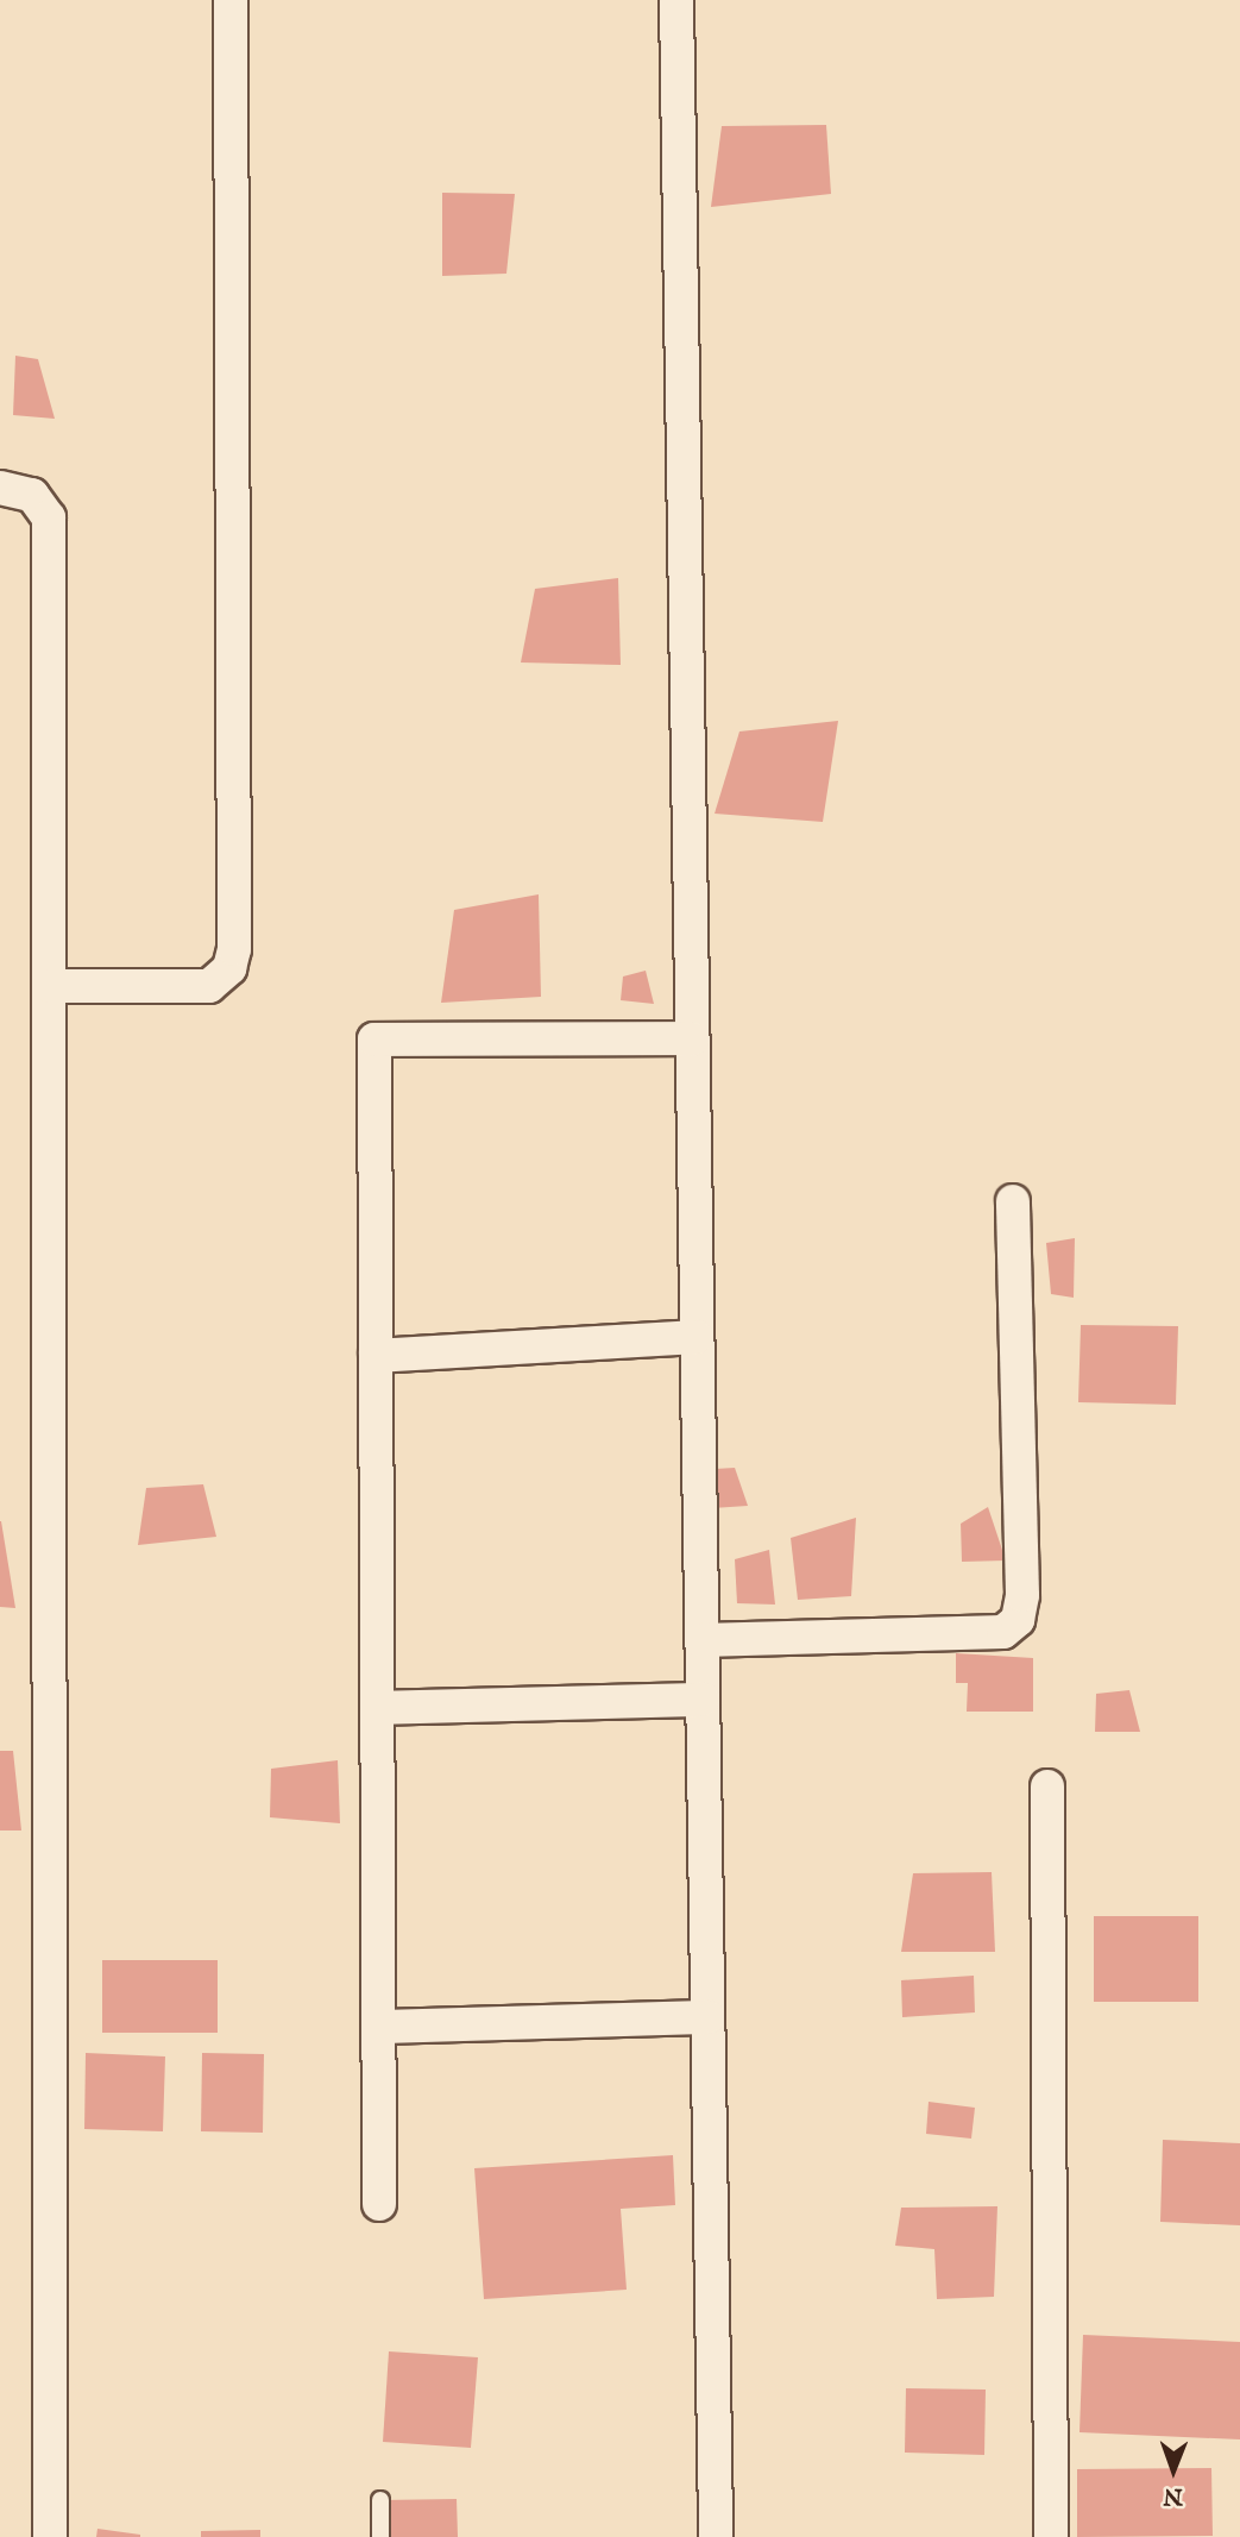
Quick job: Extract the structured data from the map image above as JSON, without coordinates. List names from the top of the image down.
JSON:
{
  "north": "bottom"
}
